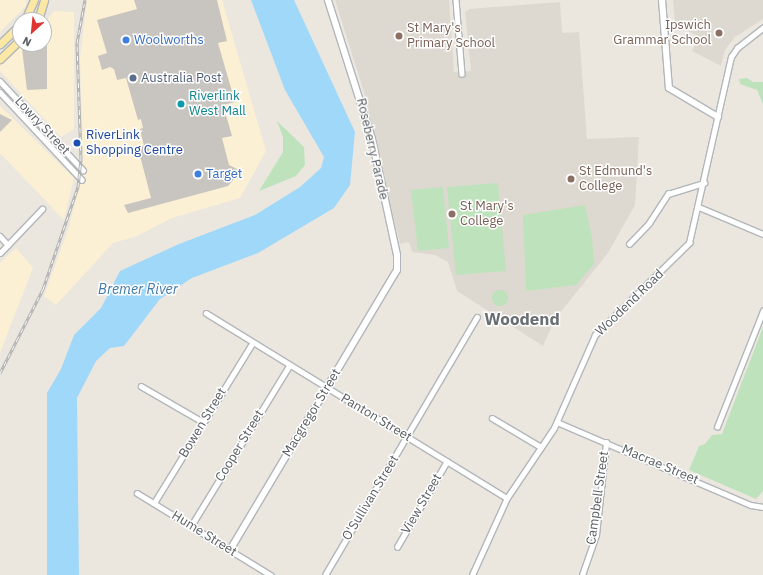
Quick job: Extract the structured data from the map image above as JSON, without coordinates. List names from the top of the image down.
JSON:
{
  "streets": {
    "street": [
      "Lowry Street",
      "Roseberry Parade",
      "Woodend Road",
      "Macgregor Street",
      "Panton Street",
      "Bowen Street",
      "Cooper Street",
      "Macrae Street",
      "O'Sullivan Street",
      "Campbell Street",
      "View Street",
      "Hume Street"
    ]
  },
  "crossings": [
    ["Roseberry Parade", "Macgregor Street"],
    ["Woodend Road", "Panton Street"],
    ["Woodend Road", "Macrae Street"],
    ["Macgregor Street", "Panton Street"],
    ["Macgregor Street", "Hume Street"],
    ["Panton Street", "Bowen Street"],
    ["Panton Street", "Cooper Street"],
    ["Panton Street", "O'Sullivan Street"],
    ["Panton Street", "View Street"],
    ["Bowen Street", "Hume Street"],
    ["Cooper Street", "Hume Street"],
    ["Macrae Street", "Campbell Street"]
  ],
  "districts": ["Woodend"],
  "water": ["Bremer River"],
  "places": [
    "Ipswich Grammar School",
    "St Mary's Primary School",
    "Woolworths",
    "Australia Post",
    "Riverlink West Mall",
    "RiverLink Shopping Centre",
    "Target",
    "St Edmund's College",
    "St Mary's College"
  ],
  "north": "bottom left"
}
